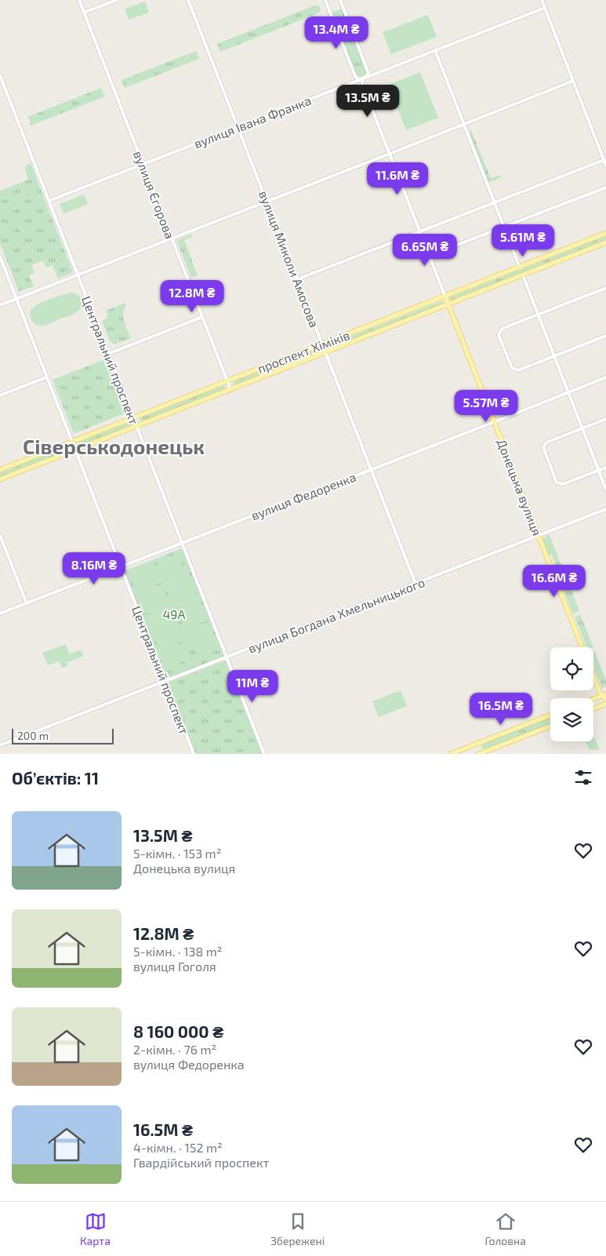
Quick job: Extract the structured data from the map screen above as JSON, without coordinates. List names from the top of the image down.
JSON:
{
  "streets": {
    "main road": ["проспект Хіміків", "Донецька вулиця"],
    "street": [
      "вулиця Івана Франка",
      "вулиця Єгорова",
      "вулиця Миколи Амосова",
      "Центральний проспект",
      "вулиця Федоренка",
      "вулиця Богдана Хмельницького"
    ]
  },
  "crossings": [
    ["вулиця Івана Франка", "вулиця Єгорова"],
    ["вулиця Івана Франка", "вулиця Миколи Амосова"],
    ["вулиця Івана Франка", "Центральний проспект"],
    ["вулиця Івана Франка", "Донецька вулиця"],
    ["вулиця Єгорова", "проспект Хіміків"],
    ["вулиця Миколи Амосова", "проспект Хіміків"],
    ["вулиця Миколи Амосова", "вулиця Федоренка"],
    ["вулиця Миколи Амосова", "вулиця Богдана Хмельницького"],
    ["проспект Хіміків", "Центральний проспект"],
    ["проспект Хіміків", "Донецька вулиця"],
    ["Центральний проспект", "вулиця Федоренка"],
    ["Центральний проспект", "вулиця Богдана Хмельницького"],
    ["Донецька вулиця", "вулиця Федоренка"],
    ["Донецька вулиця", "вулиця Богдана Хмельницького"]
  ],
  "districts": ["Сіверськодонецьк"],
  "parks": ["49А"],
  "scale_bar": "200 m",
  "page": {
    "price": [
      "13.4M ₴",
      "13.5M ₴",
      "11.6M ₴",
      "5.61M ₴",
      "6.65M ₴",
      "12.8M ₴",
      "5.57M ₴",
      "8.16M ₴",
      "16.6M ₴",
      "11M ₴",
      "16.5M ₴"
    ],
    "scale": "200 m",
    "heading": "Об’єктів: 11",
    "list": [
      {
        "name": "13.5M ₴",
        "note": "5-кімн. · 153 m² · Донецька вулиця"
      },
      {
        "name": "12.8M ₴",
        "note": "5-кімн. · 138 m² · вулиця Гоголя"
      },
      {
        "name": "8 160 000 ₴",
        "note": "2-кімн. · 76 m² · вулиця Федоренка"
      },
      {
        "name": "16.5M ₴",
        "note": "4-кімн. · 152 m² · Гвардійський проспект"
      }
    ],
    "tabs": ["Карта", "Збережені", "Головна"]
  }
}
